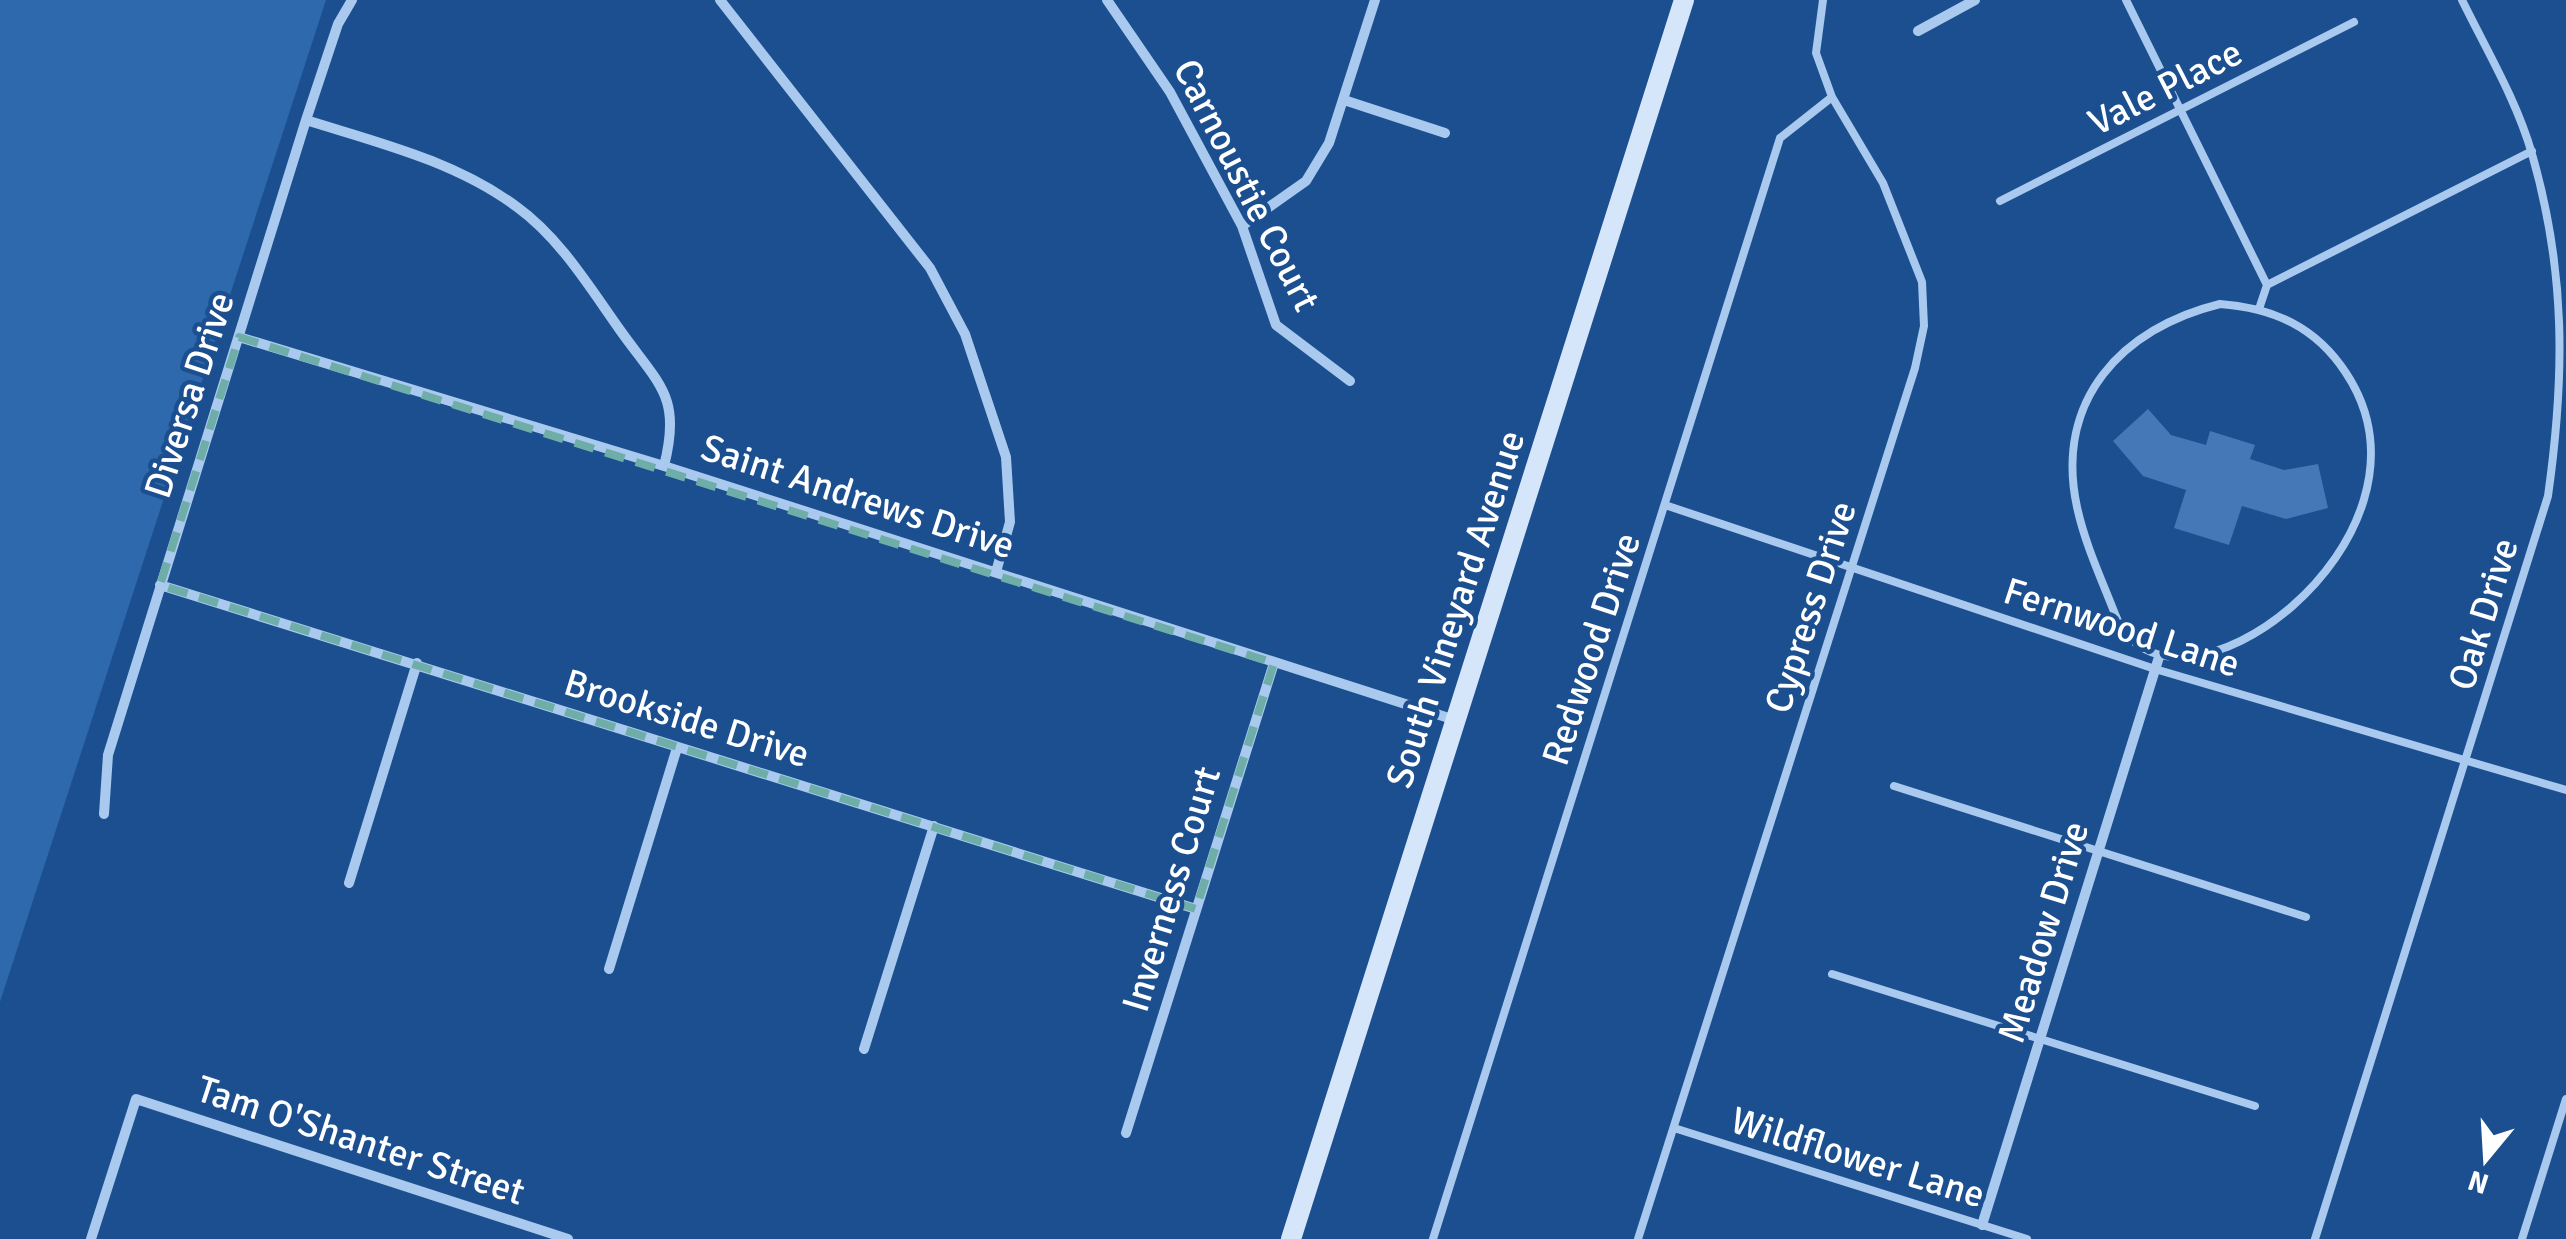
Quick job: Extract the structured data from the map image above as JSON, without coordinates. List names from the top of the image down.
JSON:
{
  "streets": {
    "main road": ["South Vineyard Avenue"],
    "street": [
      "Carnoustie Court",
      "Diversa Drive",
      "Saint Andrews Drive",
      "Brookside Drive",
      "Inverness Court",
      "Meadow Drive",
      "Tam O'Shanter Street"
    ],
    "lane": [
      "Vale Place",
      "Cypress Drive",
      "Oak Drive",
      "Fernwood Lane",
      "Redwood Drive",
      "Wildflower Lane"
    ]
  },
  "crossings": [
    ["Diversa Drive", "Saint Andrews Drive"],
    ["Diversa Drive", "Brookside Drive"],
    ["Saint Andrews Drive", "South Vineyard Avenue"],
    ["Saint Andrews Drive", "Inverness Court"],
    ["Cypress Drive", "Fernwood Lane"],
    ["Cypress Drive", "Redwood Drive"],
    ["Cypress Drive", "Wildflower Lane"],
    ["Oak Drive", "Fernwood Lane"],
    ["Fernwood Lane", "Redwood Drive"],
    ["Fernwood Lane", "Meadow Drive"],
    ["Brookside Drive", "Inverness Court"],
    ["Meadow Drive", "Wildflower Lane"]
  ],
  "north": "bottom"
}
